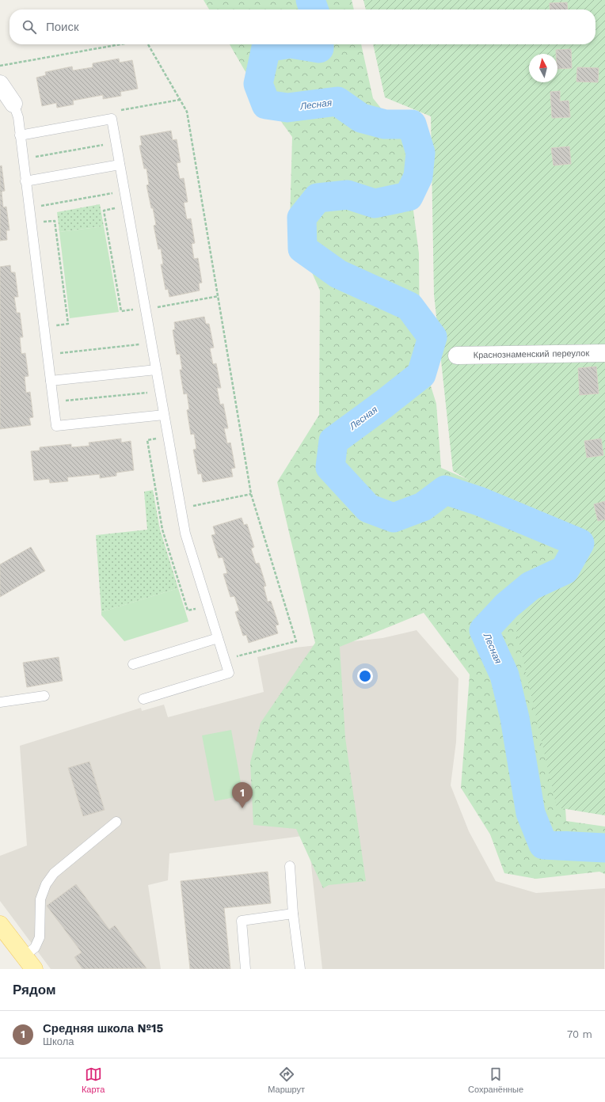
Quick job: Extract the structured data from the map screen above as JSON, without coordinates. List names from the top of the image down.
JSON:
{
  "streets": {
    "street": ["Краснознаменский переулок"]
  },
  "water": ["Лесная"],
  "north": "top",
  "page": {
    "search": "Поиск",
    "pins": "1",
    "heading": "Рядом",
    "list": [
      {
        "mark": "1",
        "name": "Средняя школа №15",
        "note": "Школа",
        "value": "70 m"
      }
    ],
    "nav": ["Карта", "Маршрут", "Сохранённые"]
  }
}
